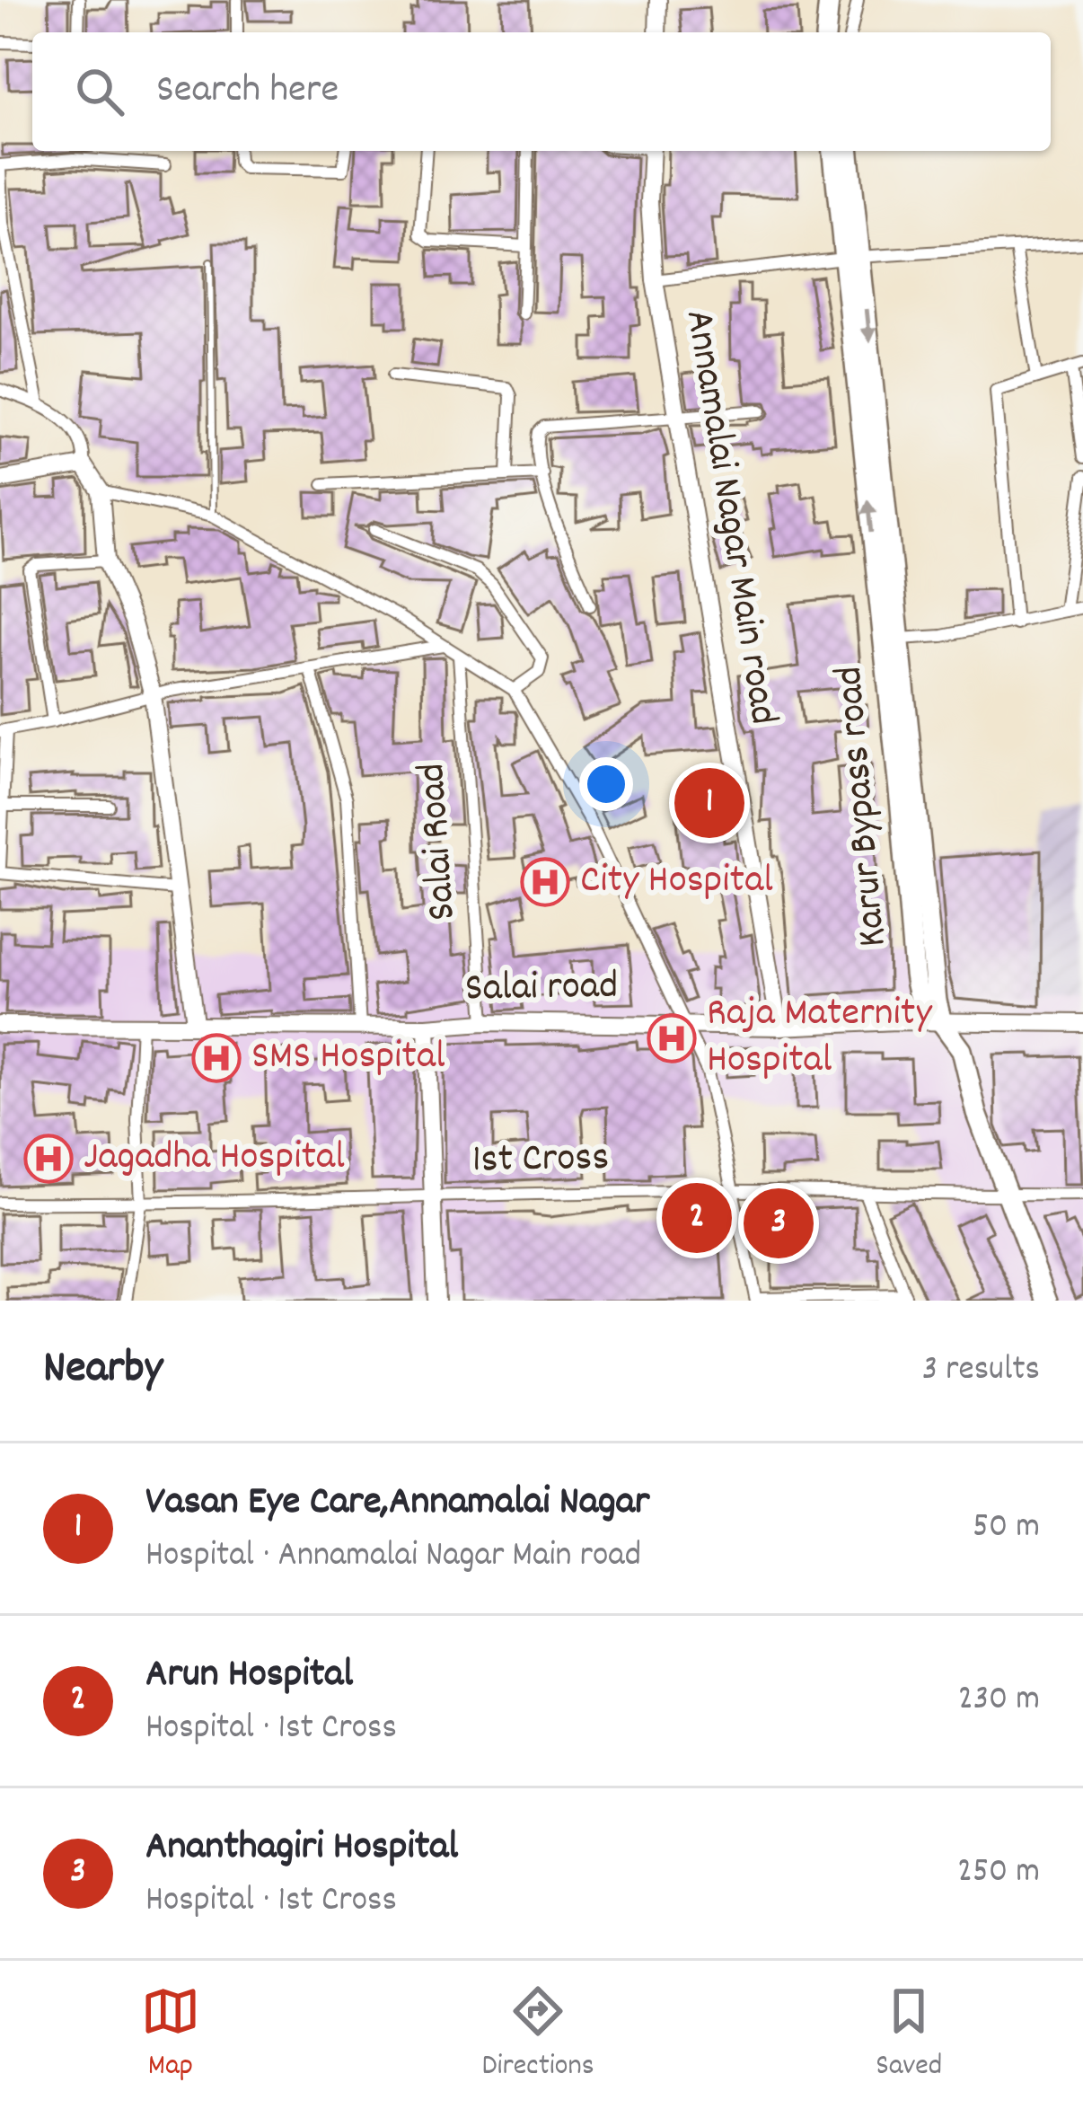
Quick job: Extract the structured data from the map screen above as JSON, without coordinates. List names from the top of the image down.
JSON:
{
  "streets": {
    "main road": ["Karur Bypass road"],
    "street": [
      "Annamalai Nagar Main road",
      "Salai Road",
      "Salai road",
      "1st Cross"
    ]
  },
  "crossings": [
    ["Annamalai Nagar Main road", "Salai road"],
    ["Karur Bypass road", "Salai road"],
    ["Salai Road", "Salai road"]
  ],
  "places": {
    "hospital": [
      "City Hospital",
      "Raja Maternity Hospital",
      "SMS Hospital",
      "Jagadha Hospital"
    ]
  },
  "page": {
    "search": "Search here",
    "pins": ["1", "2", "3"],
    "heading": ["Nearby", "3 results"],
    "list": [
      {
        "mark": "1",
        "name": "Vasan Eye Care,Annamalai Nagar",
        "note": "Hospital · Annamalai Nagar Main road",
        "value": "50 m"
      },
      {
        "mark": "2",
        "name": "Arun Hospital",
        "note": "Hospital · 1st Cross",
        "value": "230 m"
      },
      {
        "mark": "3",
        "name": "Ananthagiri Hospital",
        "note": "Hospital · 1st Cross",
        "value": "250 m"
      }
    ],
    "nav": ["Map", "Directions", "Saved"]
  }
}
